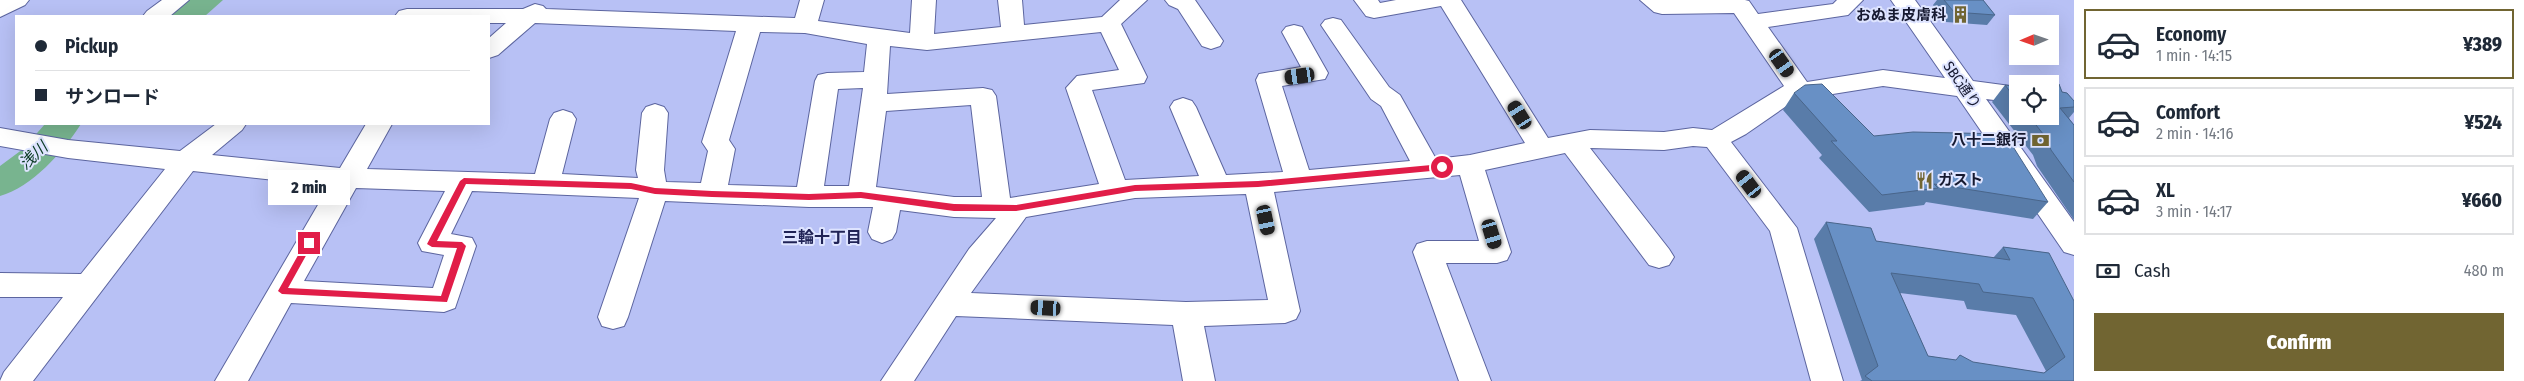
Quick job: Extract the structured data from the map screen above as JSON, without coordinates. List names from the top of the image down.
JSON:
{
  "streets": {
    "street": ["SBC通り"]
  },
  "districts": ["三輪十丁目"],
  "water": ["浅川"],
  "places": {
    "building": ["おぬま皮膚科"],
    "bank": ["八十二銀行"],
    "restaurant": ["ガスト"]
  },
  "north": "left",
  "page": {
    "list": [
      {
        "name": "Economy",
        "note": "1 min · 14:15",
        "value": "¥389"
      },
      {
        "name": "Comfort",
        "note": "2 min · 14:16",
        "value": "¥524"
      },
      {
        "name": "XL",
        "note": "3 min · 14:17",
        "value": "¥660"
      }
    ],
    "banner": ["Pickup", "サンロード"],
    "bubble": "2 min",
    "pay": ["Cash", "480 m"],
    "buttons": "Confirm"
  }
}
